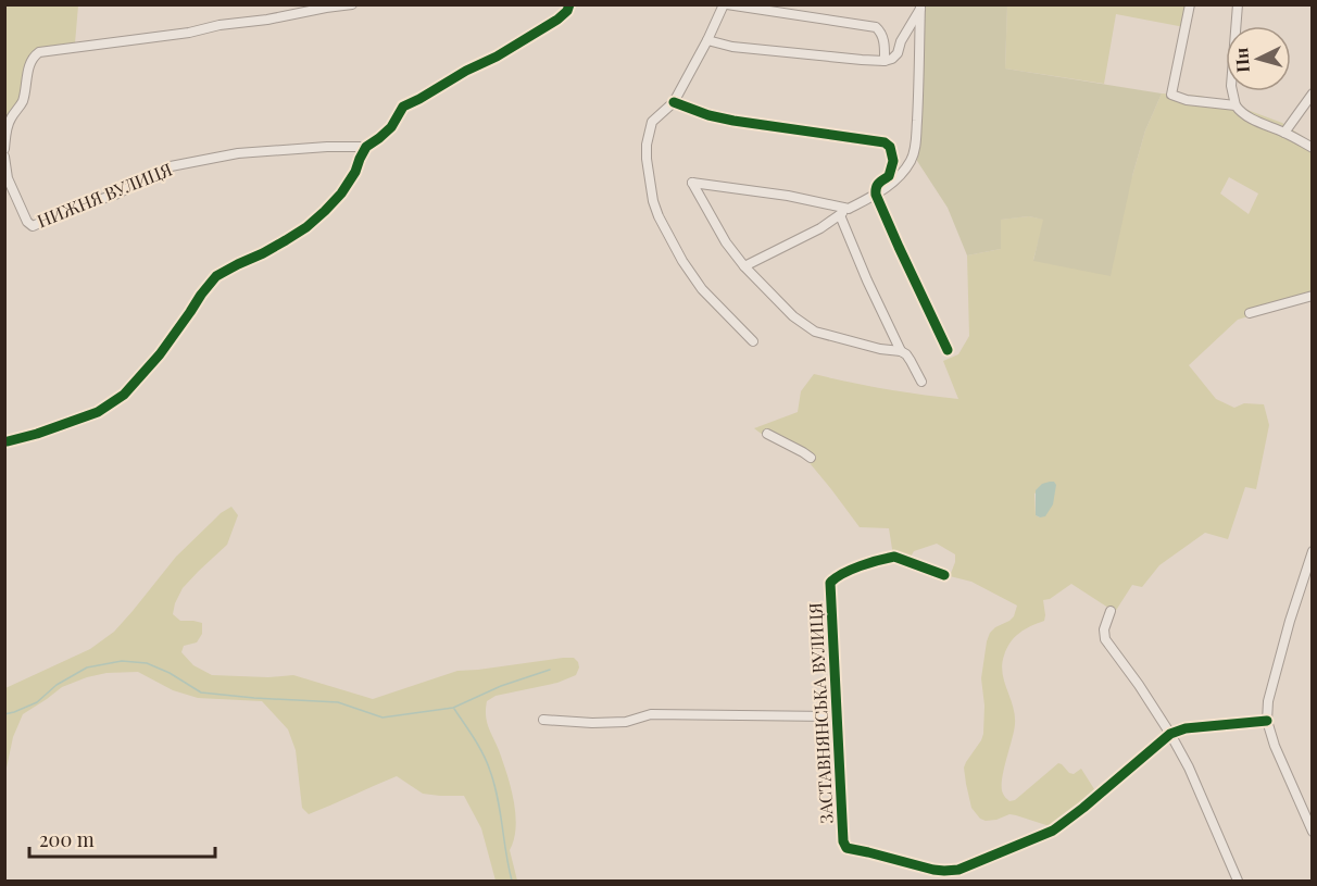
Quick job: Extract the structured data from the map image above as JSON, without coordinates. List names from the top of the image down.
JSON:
{
  "streets": {
    "street": ["НИЖНЯ ВУЛИЦЯ", "ЗАСТАВНЯНСЬКА ВУЛИЦЯ"]
  },
  "scale_bar": "200 m",
  "north": "left"
}
